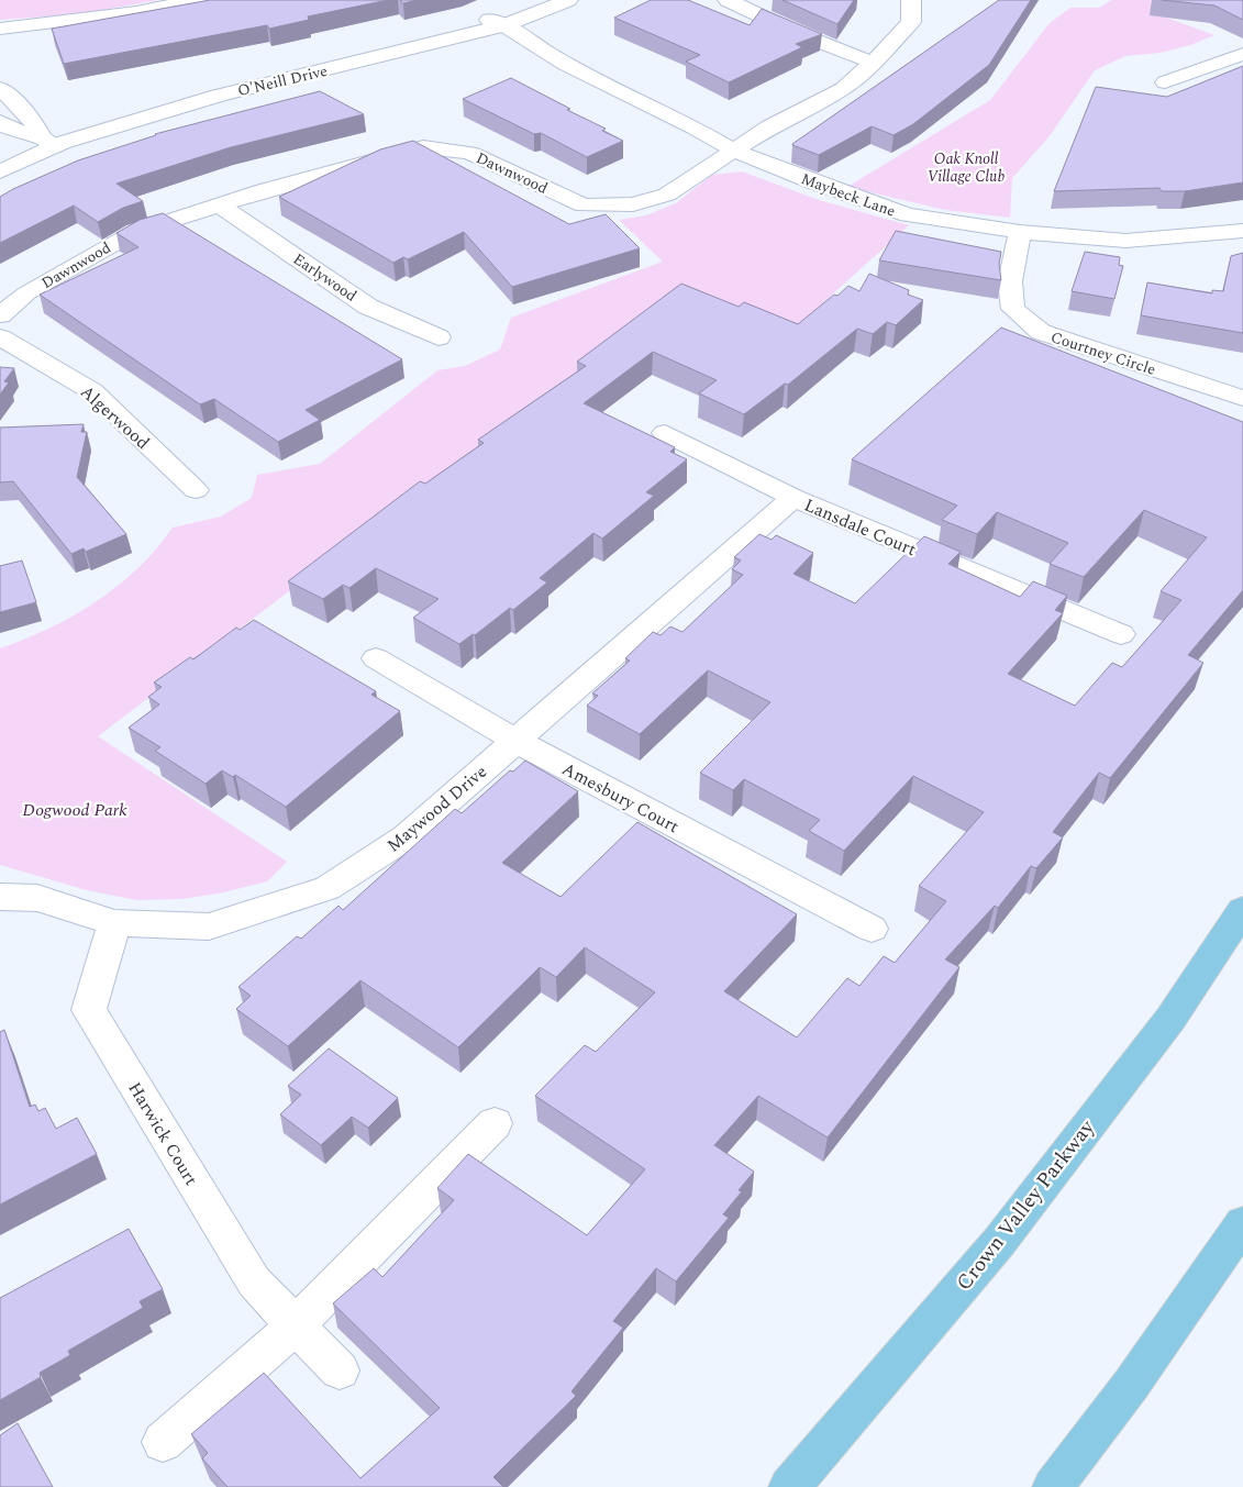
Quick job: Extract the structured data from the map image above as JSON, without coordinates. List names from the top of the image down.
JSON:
{
  "streets": {
    "main road": ["Crown Valley Parkway"],
    "street": [
      "O'Neill Drive",
      "Dawnwood",
      "Maybeck Lane",
      "Earlywood",
      "Courtney Circle",
      "Algerwood",
      "Lansdale Court",
      "Amesbury Court",
      "Maywood Drive",
      "Harwick Court"
    ]
  },
  "crossings": [
    ["O'Neill Drive", "Maybeck Lane"],
    ["Dawnwood", "Maybeck Lane"],
    ["Dawnwood", "Earlywood"],
    ["Maybeck Lane", "Courtney Circle"],
    ["Lansdale Court", "Maywood Drive"],
    ["Amesbury Court", "Maywood Drive"],
    ["Maywood Drive", "Harwick Court"]
  ],
  "parks": ["Oak Knoll Village Club", "Dogwood Park"]
}
